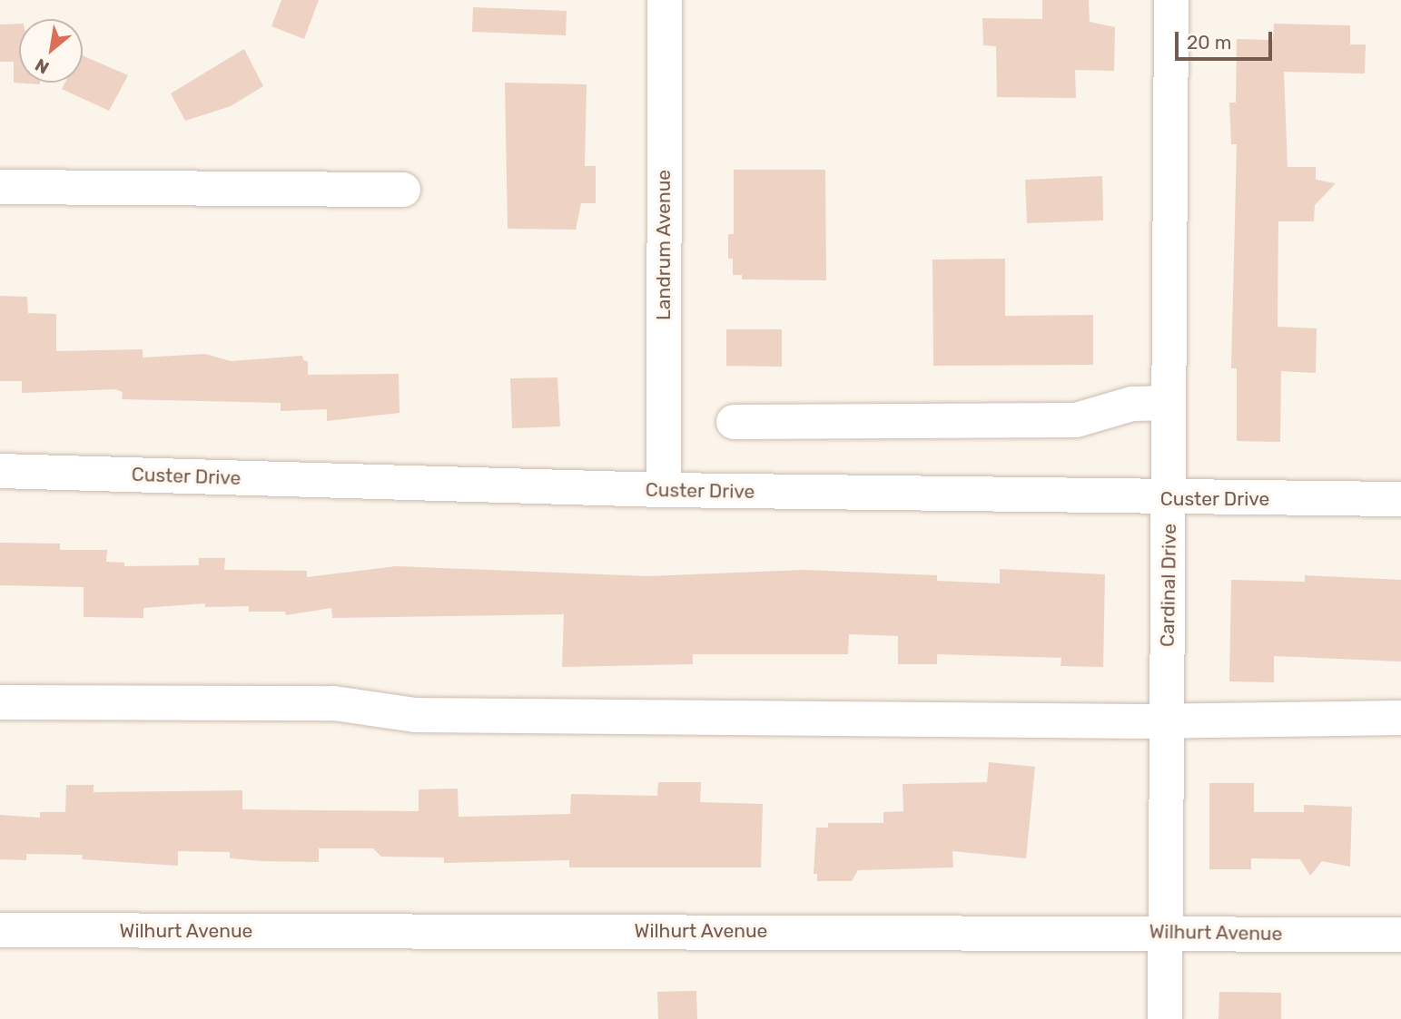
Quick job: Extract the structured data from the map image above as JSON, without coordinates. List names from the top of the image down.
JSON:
{
  "streets": {
    "street": [
      "Landrum Avenue",
      "Custer Drive",
      "Cardinal Drive",
      "Wilhurt Avenue"
    ]
  },
  "crossings": [
    ["Landrum Avenue", "Custer Drive"],
    ["Custer Drive", "Cardinal Drive"],
    ["Cardinal Drive", "Wilhurt Avenue"]
  ],
  "scale_bar": "20 m",
  "north": "bottom left"
}
